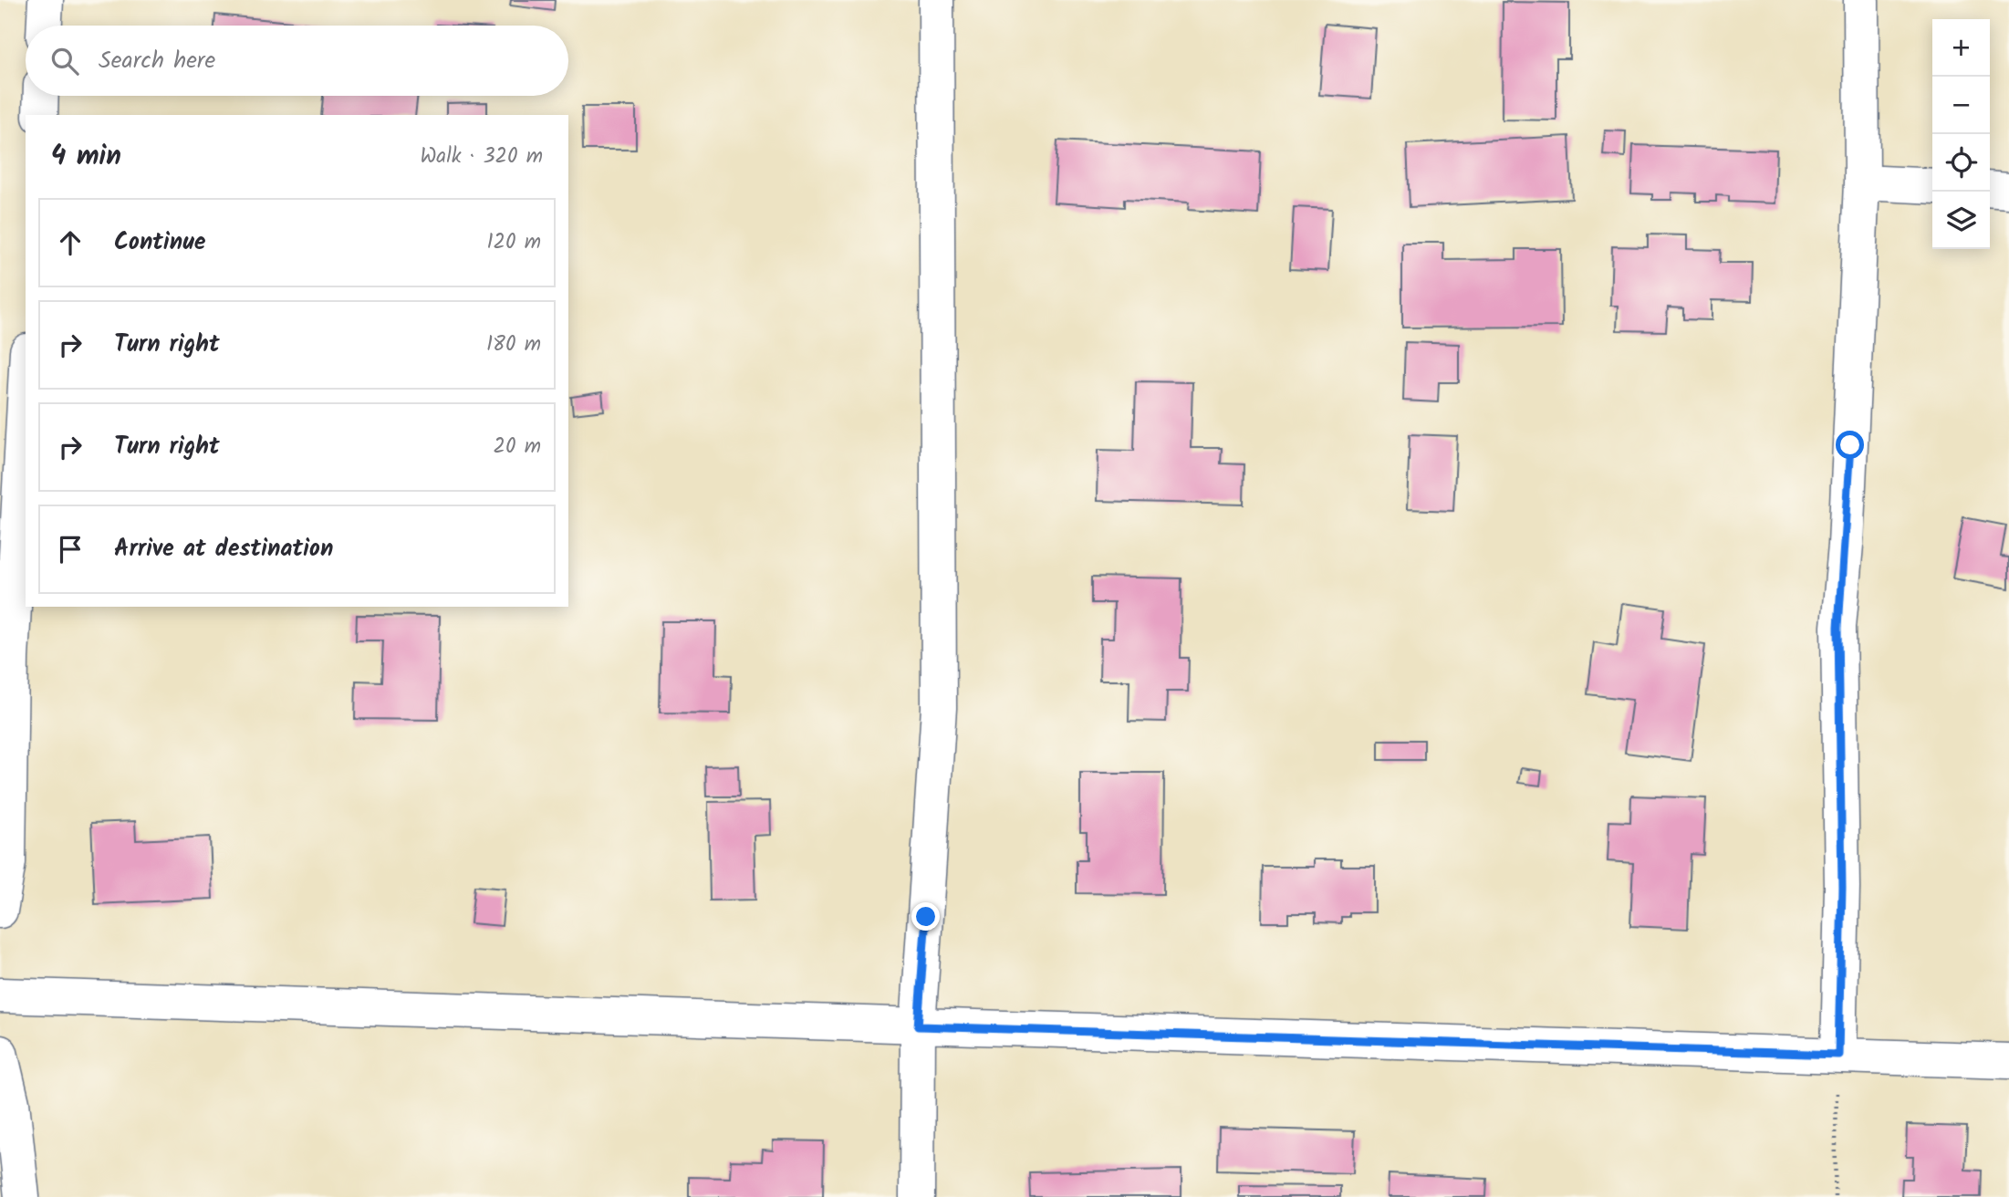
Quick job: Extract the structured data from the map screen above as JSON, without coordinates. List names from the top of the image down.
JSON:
{
  "page": {
    "map_buttons": ["+", "−"],
    "search": "Search here",
    "heading": ["4 min", "Walk · 320 m"],
    "list": [
      ["Continue", "120 m"],
      ["Turn right", "180 m"],
      ["Turn right", "20 m"],
      "Arrive at destination"
    ]
  }
}
